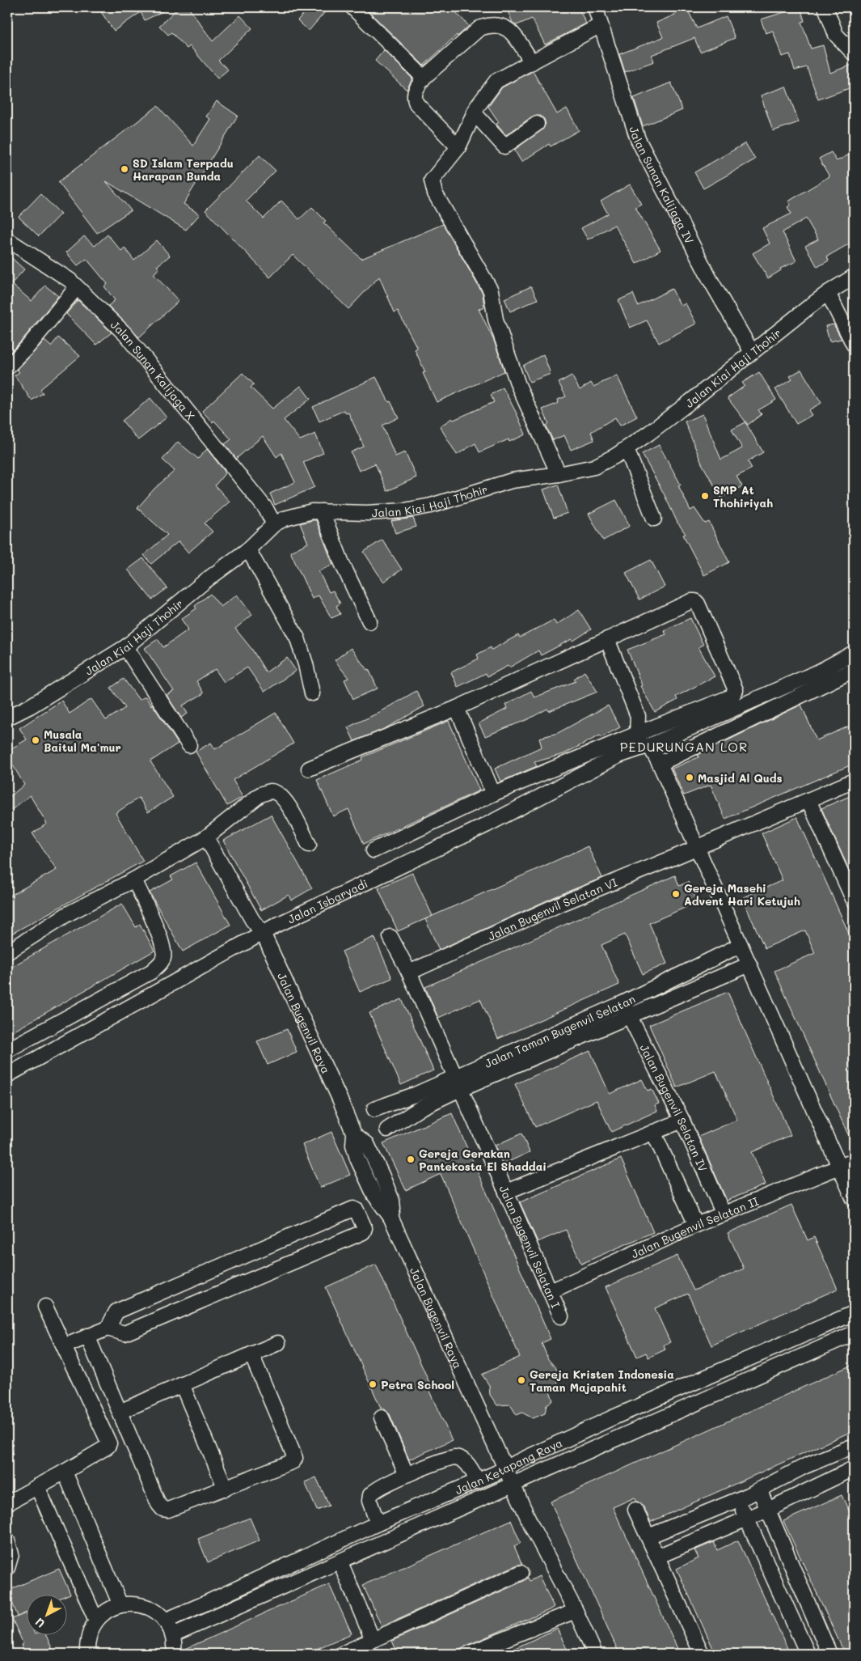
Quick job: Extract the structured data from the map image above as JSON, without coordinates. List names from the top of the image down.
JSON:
{
  "streets": {
    "street": [
      "Jalan Sunan Kalijaga IV",
      "Jalan Kiai Haji Thohir",
      "Jalan Sunan Kalijaga X",
      "Jalan Isbaryadi",
      "Jalan Bugenvil Selatan VI",
      "Jalan Bugenvil Raya",
      "Jalan Taman Bugenvil Selatan",
      "Jalan Bugenvil Selatan IV",
      "Jalan Bugenvil Selatan II",
      "Jalan Bugenvil Selatan I",
      "Jalan Ketapang Raya"
    ]
  },
  "crossings": [
    ["Jalan Sunan Kalijaga IV", "Jalan Kiai Haji Thohir"],
    ["Jalan Kiai Haji Thohir", "Jalan Sunan Kalijaga X"],
    ["Jalan Isbaryadi", "Jalan Bugenvil Raya"],
    ["Jalan Bugenvil Raya", "Jalan Ketapang Raya"],
    ["Jalan Taman Bugenvil Selatan", "Jalan Bugenvil Selatan IV"],
    ["Jalan Taman Bugenvil Selatan", "Jalan Bugenvil Selatan I"],
    ["Jalan Bugenvil Selatan IV", "Jalan Bugenvil Selatan II"],
    ["Jalan Bugenvil Selatan II", "Jalan Bugenvil Selatan I"]
  ],
  "districts": ["PEDURUNGAN LOR"],
  "places": [
    "SD Islam Terpadu Harapan Bunda",
    "SMP At Thohiriyah",
    "Musala Baitul Ma'mur",
    "Masjid Al Quds",
    "Gereja Masehi Advent Hari Ketujuh",
    "Gereja Gerakan Pantekosta El Shaddai",
    "Gereja Kristen Indonesia Taman Majapahit",
    "Petra School"
  ],
  "north": "bottom left"
}
